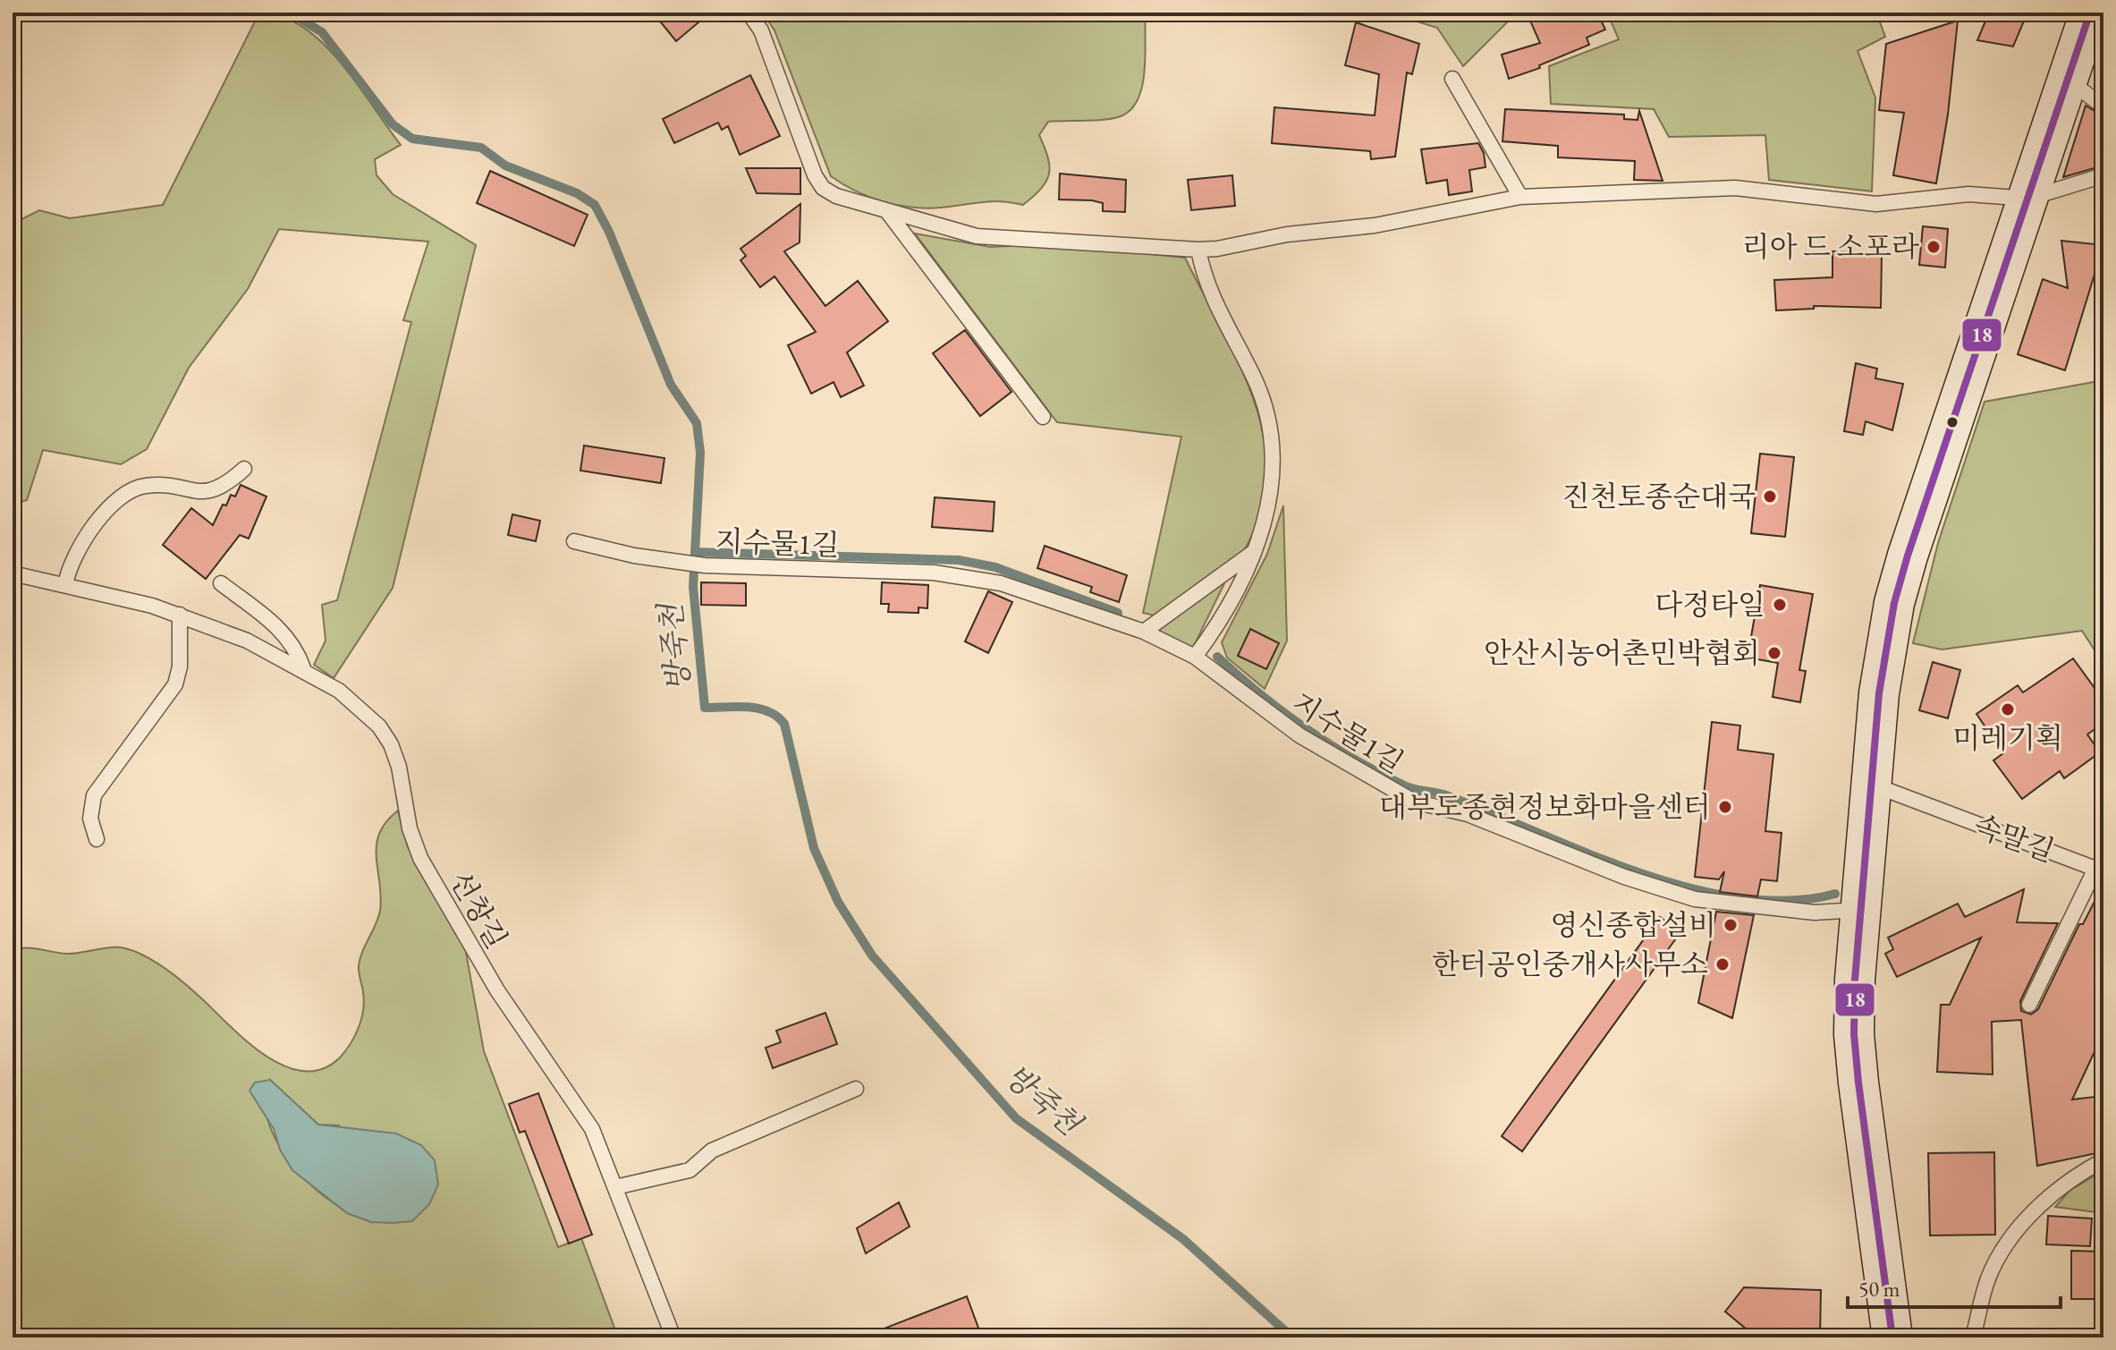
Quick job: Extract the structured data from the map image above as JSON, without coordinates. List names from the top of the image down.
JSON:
{
  "streets": {
    "lane": ["지수물1길", "속말길", "선창길"]
  },
  "water": ["방죽천"],
  "places": [
    "리아 드 소포라",
    "진천토종순대국",
    "다정타일",
    "안산시농어촌민박협회",
    "미레기획",
    "대부도종현정보화마을센터",
    "영신종합설비",
    "한터공인중개사사무소"
  ],
  "lines": ["transit line 18"],
  "scale_bar": "50 m"
}
